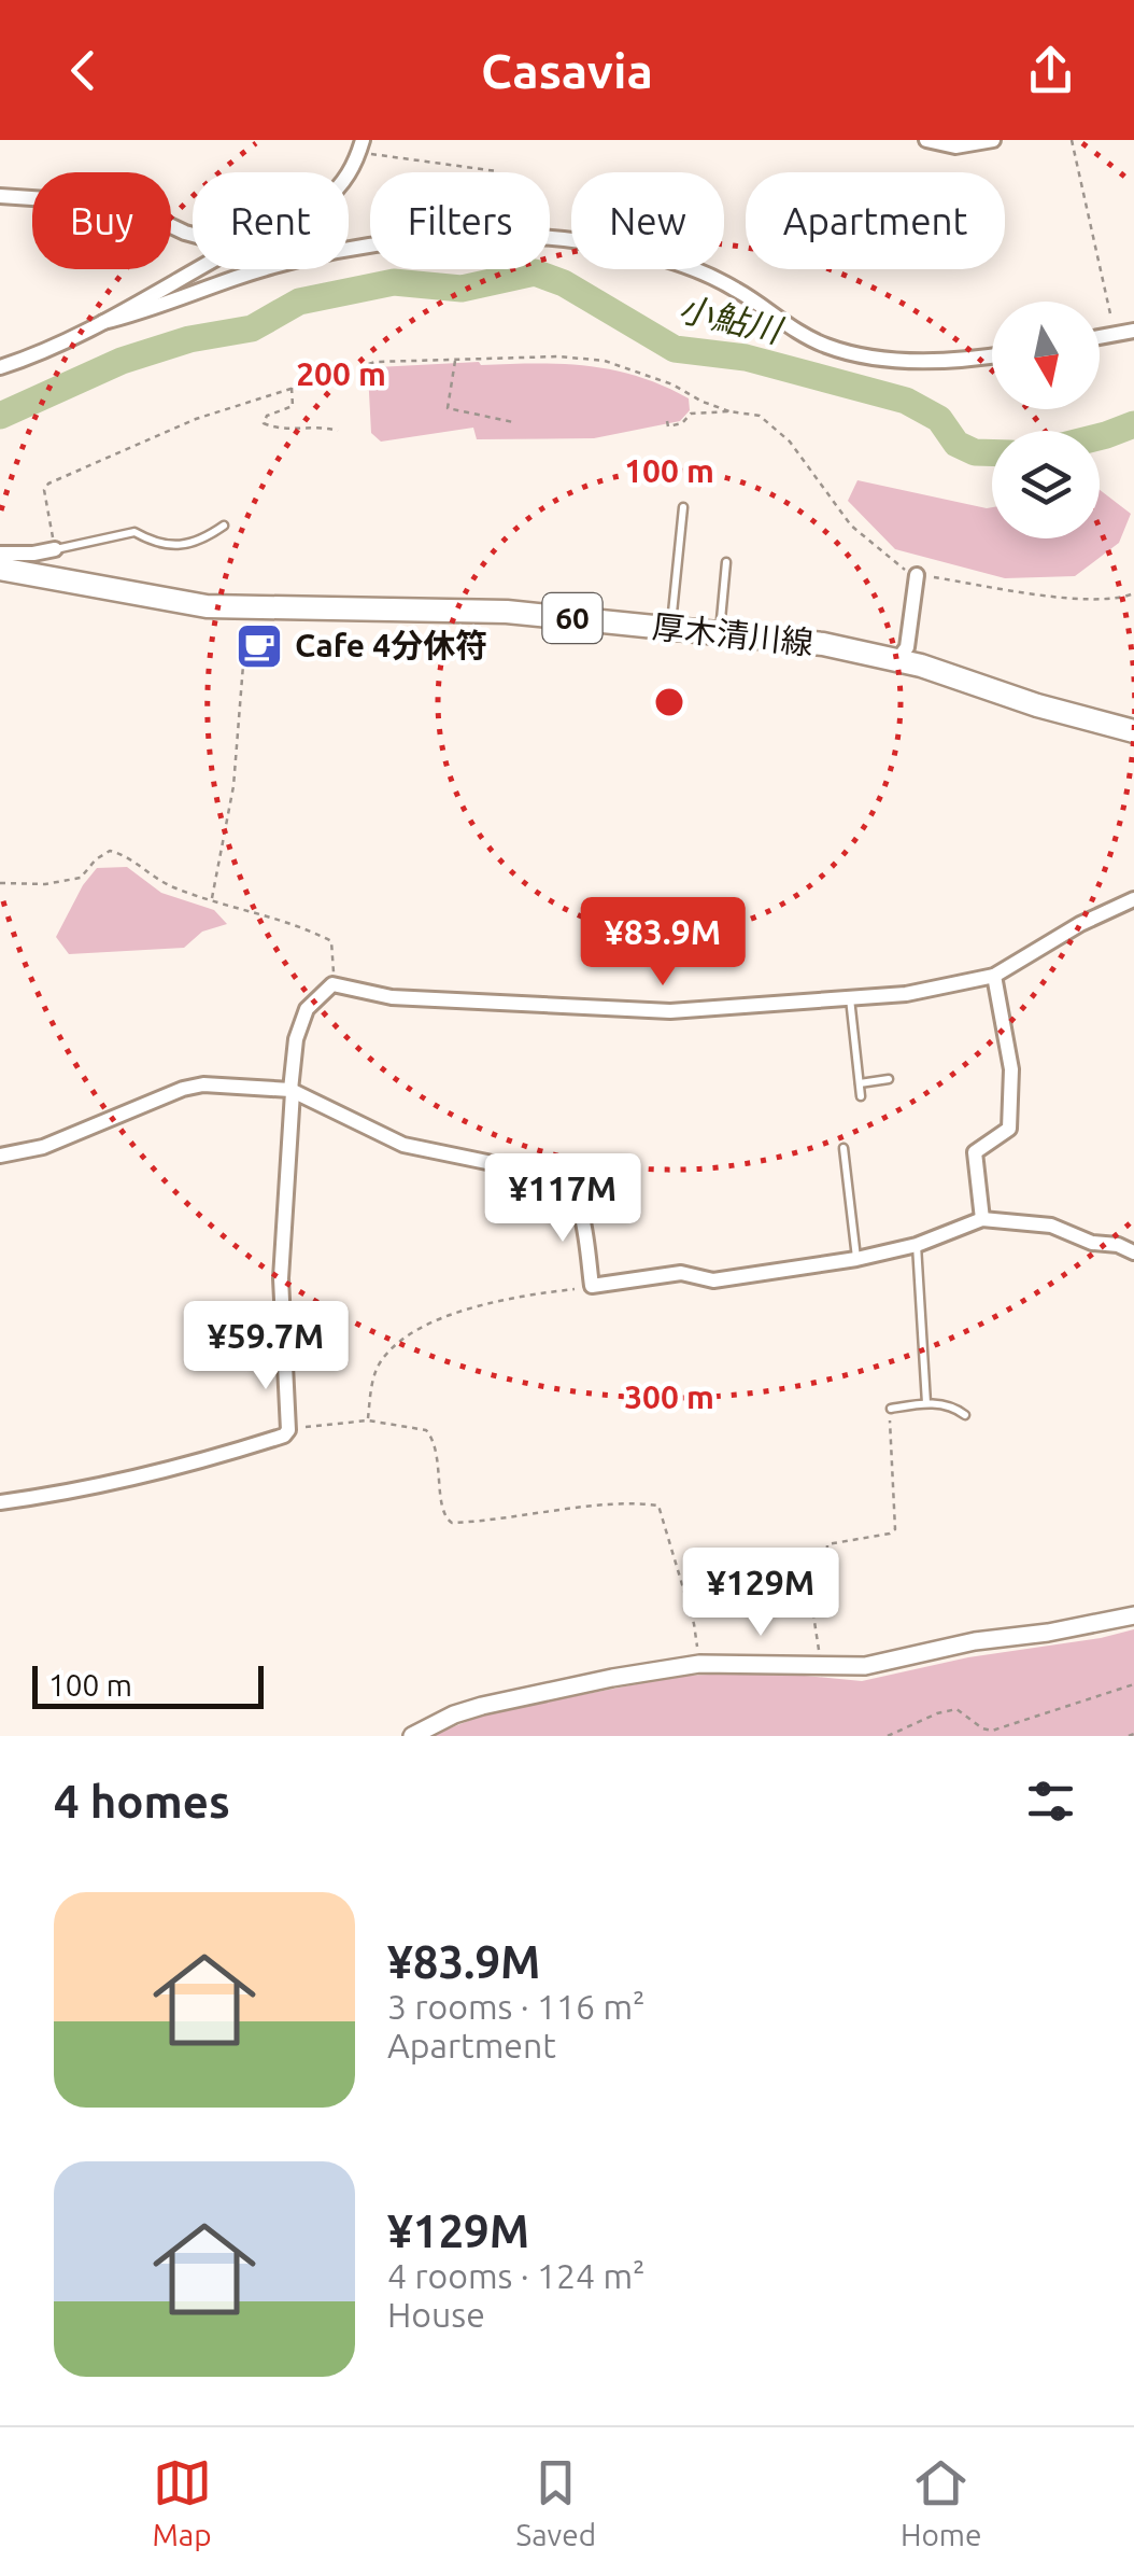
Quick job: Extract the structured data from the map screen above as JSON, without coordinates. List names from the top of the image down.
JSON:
{
  "streets": {
    "main road": ["60", "厚木清川線"]
  },
  "water": ["小鮎川"],
  "places": {
    "cafe": ["Cafe 4分休符"]
  },
  "scale_bar": "100 m",
  "north": "bottom",
  "page": {
    "header": "Casavia",
    "chip": [
      "Buy",
      "Rent",
      "Filters",
      "New",
      "Apartment"
    ],
    "price": [
      "¥83.9M",
      "¥117M",
      "¥59.7M",
      "¥129M"
    ],
    "scale": "100 m",
    "heading": "4 homes",
    "list": [
      {
        "name": "¥83.9M",
        "note": "3 rooms · 116 m² · Apartment"
      },
      {
        "name": "¥129M",
        "note": "4 rooms · 124 m² · House"
      }
    ],
    "tabs": ["Map", "Saved", "Home"]
  },
  "rings": ["200 m", "100 m", "300 m"]
}
